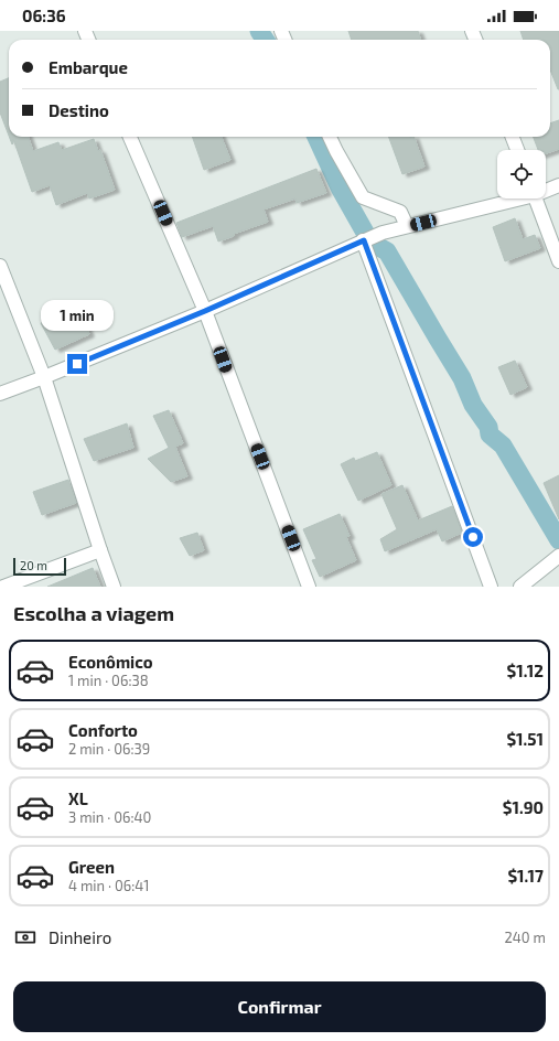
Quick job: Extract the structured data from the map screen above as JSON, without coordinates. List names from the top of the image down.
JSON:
{
  "scale_bar": "20 m",
  "page": {
    "status": "06:36",
    "banner": ["Embarque", "Destino"],
    "bubble": "1 min",
    "scale": "20 m",
    "heading": "Escolha a viagem",
    "list": [
      {
        "name": "Econômico",
        "note": "1 min · 06:38",
        "value": "$1.12"
      },
      {
        "name": "Conforto",
        "note": "2 min · 06:39",
        "value": "$1.51"
      },
      {
        "name": "XL",
        "note": "3 min · 06:40",
        "value": "$1.90"
      },
      {
        "name": "Green",
        "note": "4 min · 06:41",
        "value": "$1.17"
      }
    ],
    "pay": ["Dinheiro", "240 m"],
    "buttons": "Confirmar"
  }
}
